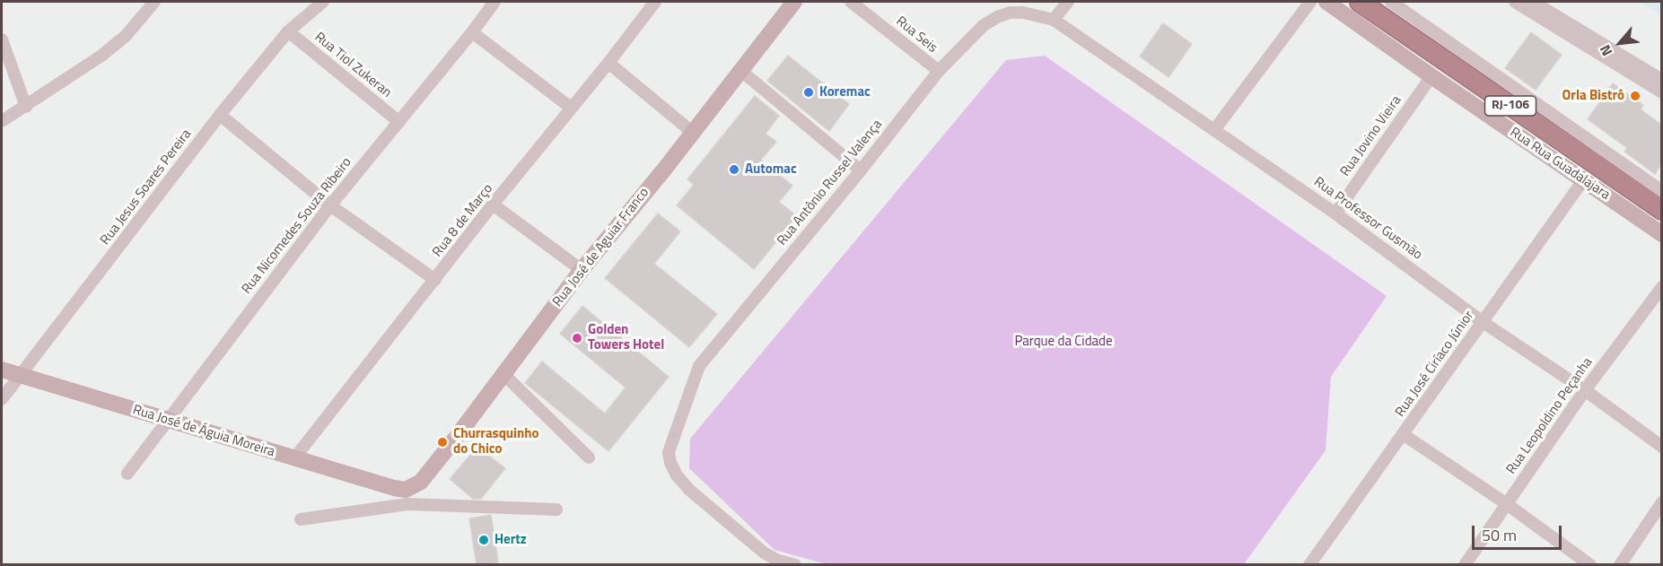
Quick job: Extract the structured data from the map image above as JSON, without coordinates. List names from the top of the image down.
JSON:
{
  "streets": {
    "highway": ["RJ-106"],
    "main road": ["Rua Rua Guadalajara", "Rua José de Aguiar Franco", "Rua José de Águia Moreira"],
    "street": [
      "Rua Seis",
      "Rua Tiol Zukeran",
      "Rua Jovino Vieira",
      "Rua Antônio Russel Valença",
      "Rua Jesus Soares Pereira",
      "Rua Professor Gusmão",
      "Rua 8 de Março",
      "Rua Nicomedes Souza Ribeiro",
      "Rua José Ciríaco Júnior",
      "Rua Leopoldino Peçanha"
    ]
  },
  "crossings": [
    ["Rua Seis", "Rua Antônio Russel Valença"],
    ["Rua Tiol Zukeran", "Rua Jesus Soares Pereira"],
    ["Rua Tiol Zukeran", "Rua Nicomedes Souza Ribeiro"],
    ["Rua Jovino Vieira", "Rua Rua Guadalajara"],
    ["Rua Jovino Vieira", "Rua Professor Gusmão"],
    ["Rua Rua Guadalajara", "Rua José Ciríaco Júnior"],
    ["Rua Antônio Russel Valença", "Rua Professor Gusmão"],
    ["Rua Jesus Soares Pereira", "Rua José de Águia Moreira"],
    ["Rua Professor Gusmão", "Rua José Ciríaco Júnior"],
    ["Rua Professor Gusmão", "Rua Leopoldino Peçanha"],
    ["Rua 8 de Março", "Rua José de Águia Moreira"],
    ["Rua Nicomedes Souza Ribeiro", "Rua José de Águia Moreira"],
    ["Rua José de Aguiar Franco", "Rua José de Águia Moreira"]
  ],
  "parks": ["Parque da Cidade"],
  "places": [
    "Koremac",
    "Orla Bistrô",
    "Automac",
    "Golden Towers Hotel",
    "Churrasquinho do Chico",
    "Hertz"
  ],
  "scale_bar": "50 m",
  "north": "bottom left"
}
